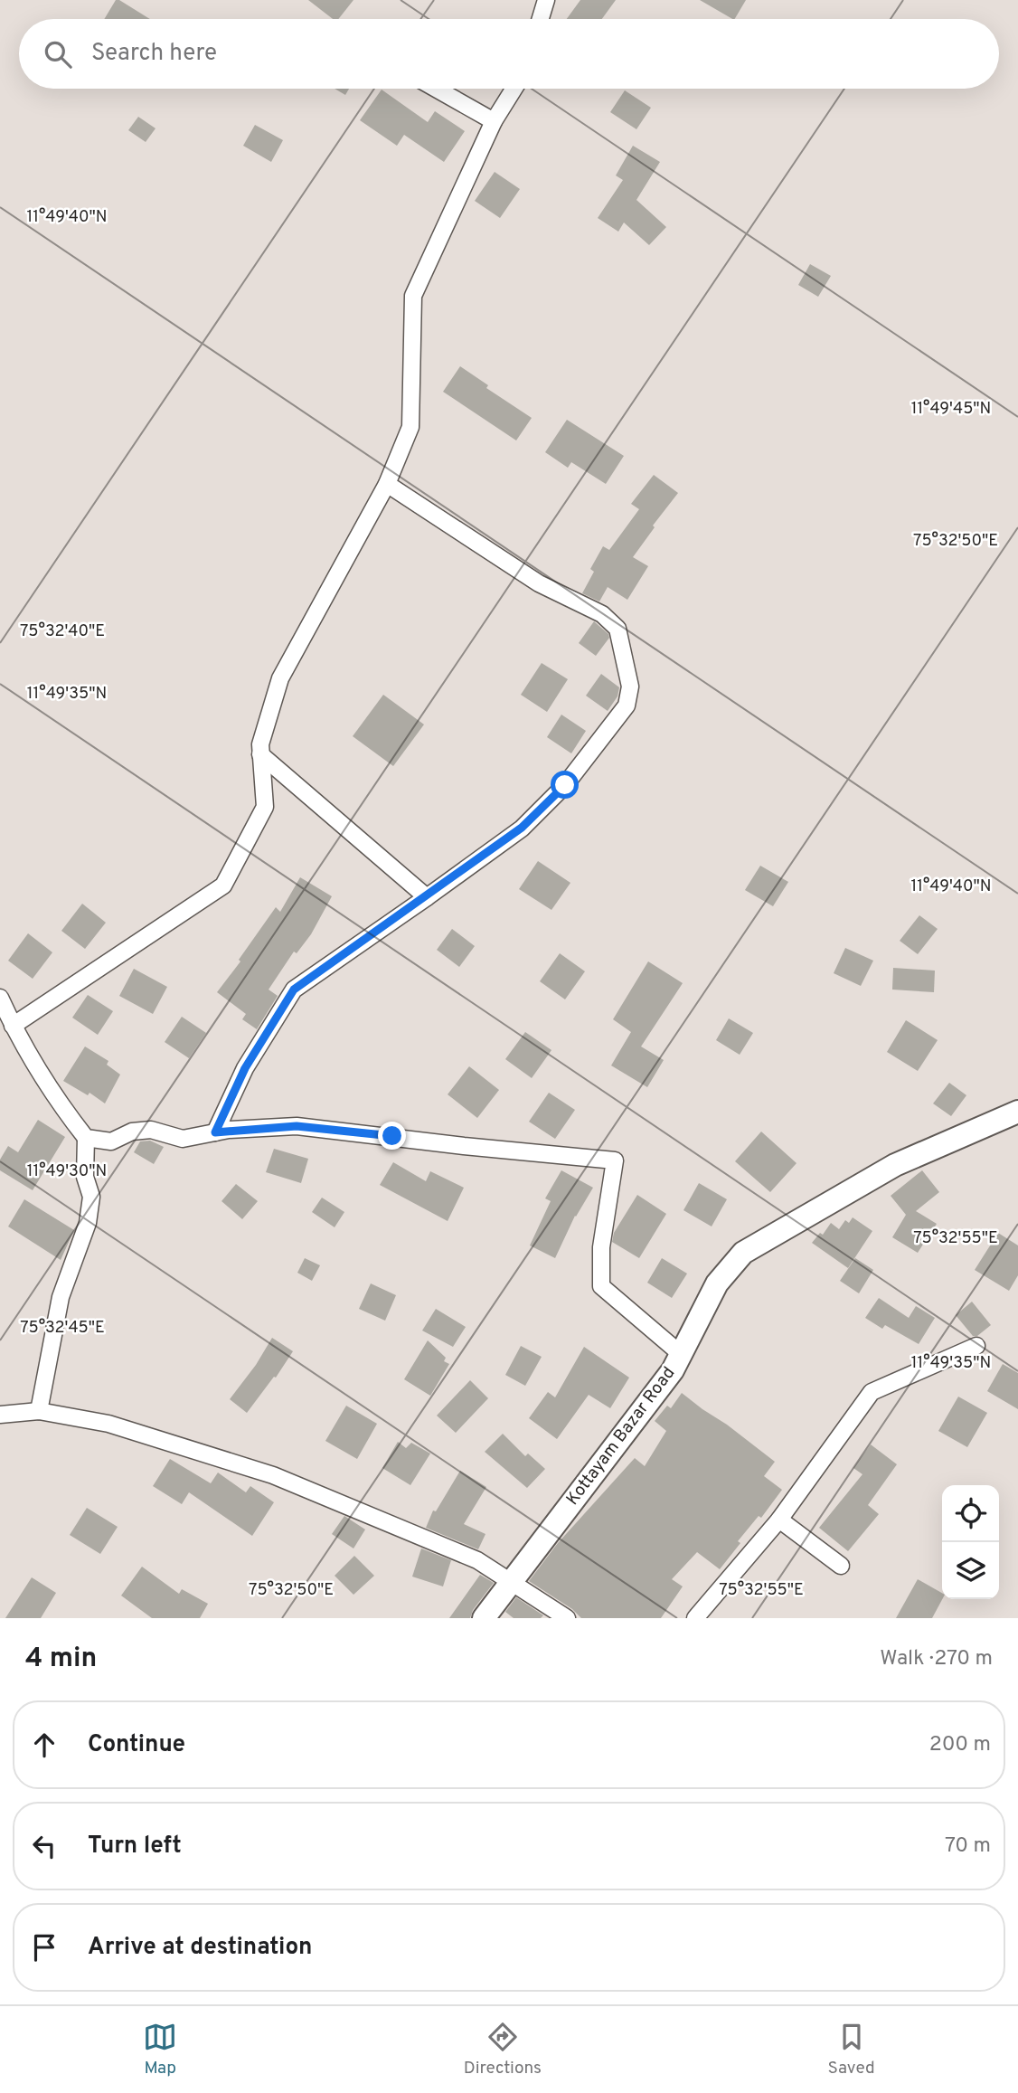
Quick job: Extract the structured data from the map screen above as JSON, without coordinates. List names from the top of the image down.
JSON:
{
  "streets": {
    "main road": ["Kottayam Bazar Road"]
  },
  "page": {
    "search": "Search here",
    "heading": ["4 min", "Walk · 270 m"],
    "list": [
      ["Continue", "200 m"],
      ["Turn left", "70 m"],
      "Arrive at destination"
    ],
    "nav": ["Map", "Directions", "Saved"]
  },
  "coordinates": [
    "11°49'40\"N",
    "11°49'45\"N",
    "75°32'50\"E",
    "75°32'40\"E",
    "11°49'35\"N",
    "11°49'30\"N",
    "75°32'55\"E",
    "75°32'45\"E"
  ]
}
